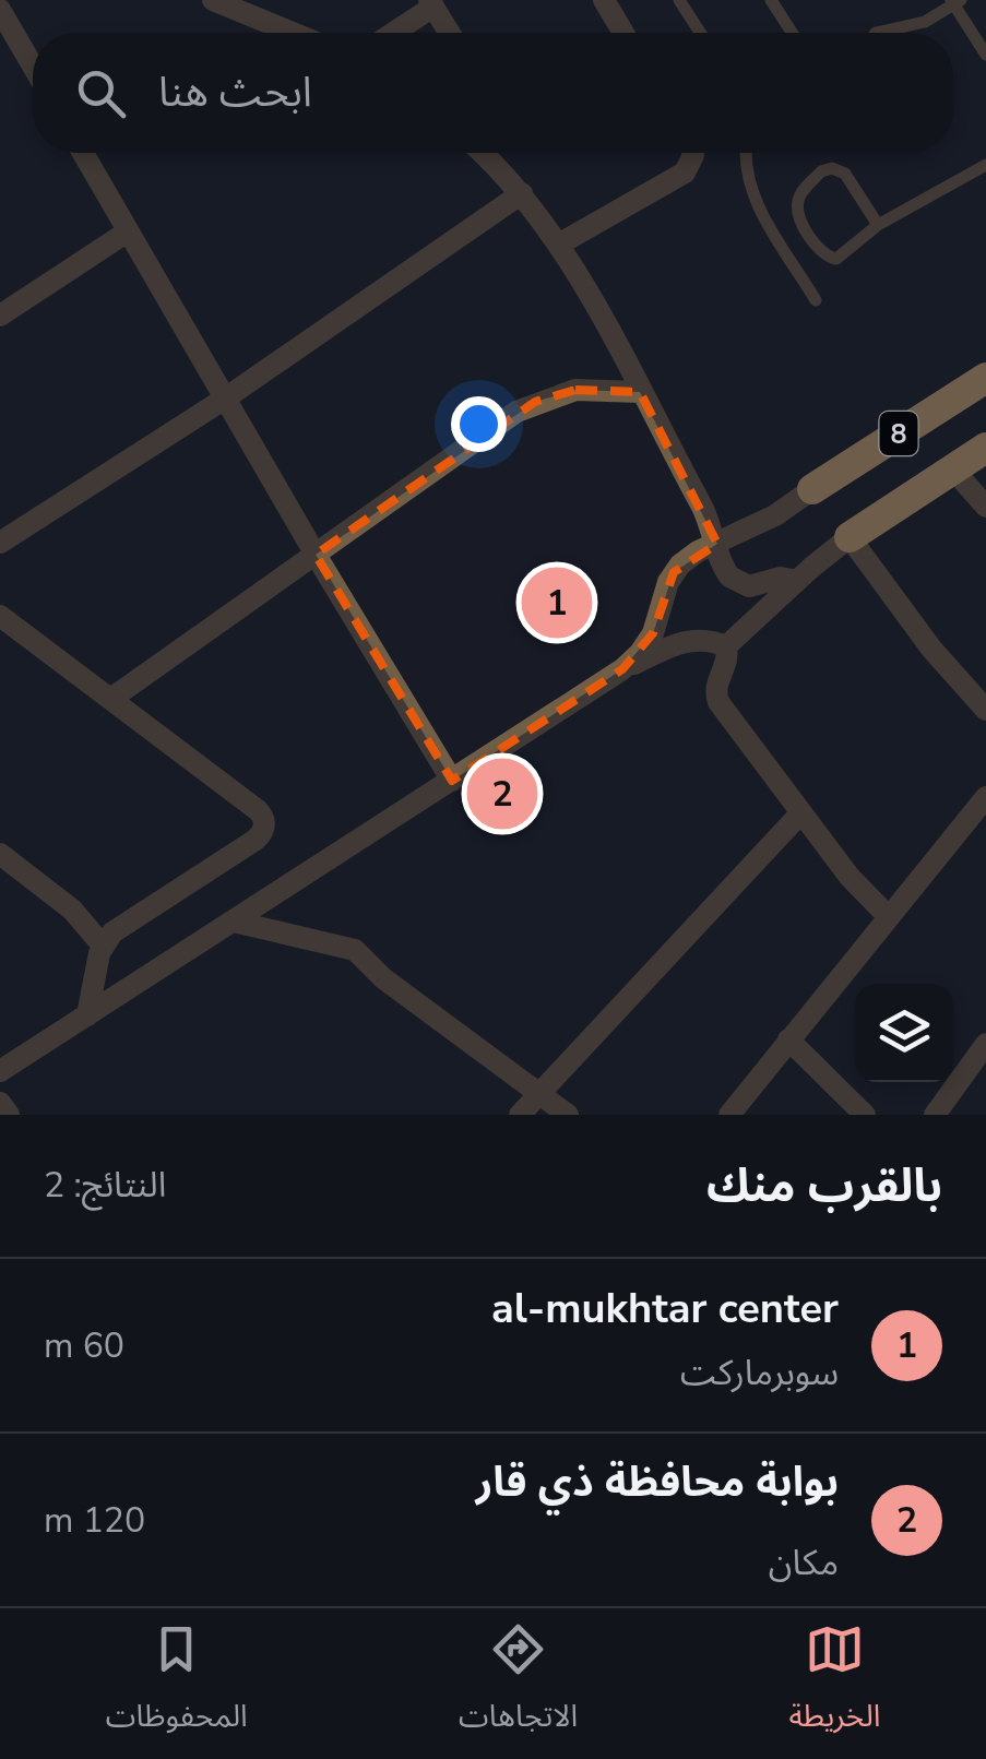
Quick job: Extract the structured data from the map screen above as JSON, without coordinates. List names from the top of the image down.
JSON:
{
  "streets": {
    "highway": ["8"]
  },
  "page": {
    "search": "ابحث هنا",
    "pins": ["1", "2"],
    "heading": ["بالقرب منك", "النتائج: 2"],
    "list": [
      {
        "mark": "1",
        "name": "al-mukhtar center",
        "note": "سوبرماركت",
        "value": "60 m"
      },
      {
        "mark": "2",
        "name": "بوابة محافظة ذي قار",
        "note": "مكان",
        "value": "120 m"
      }
    ],
    "nav": ["الخريطة", "الاتجاهات", "المحفوظات"]
  }
}
